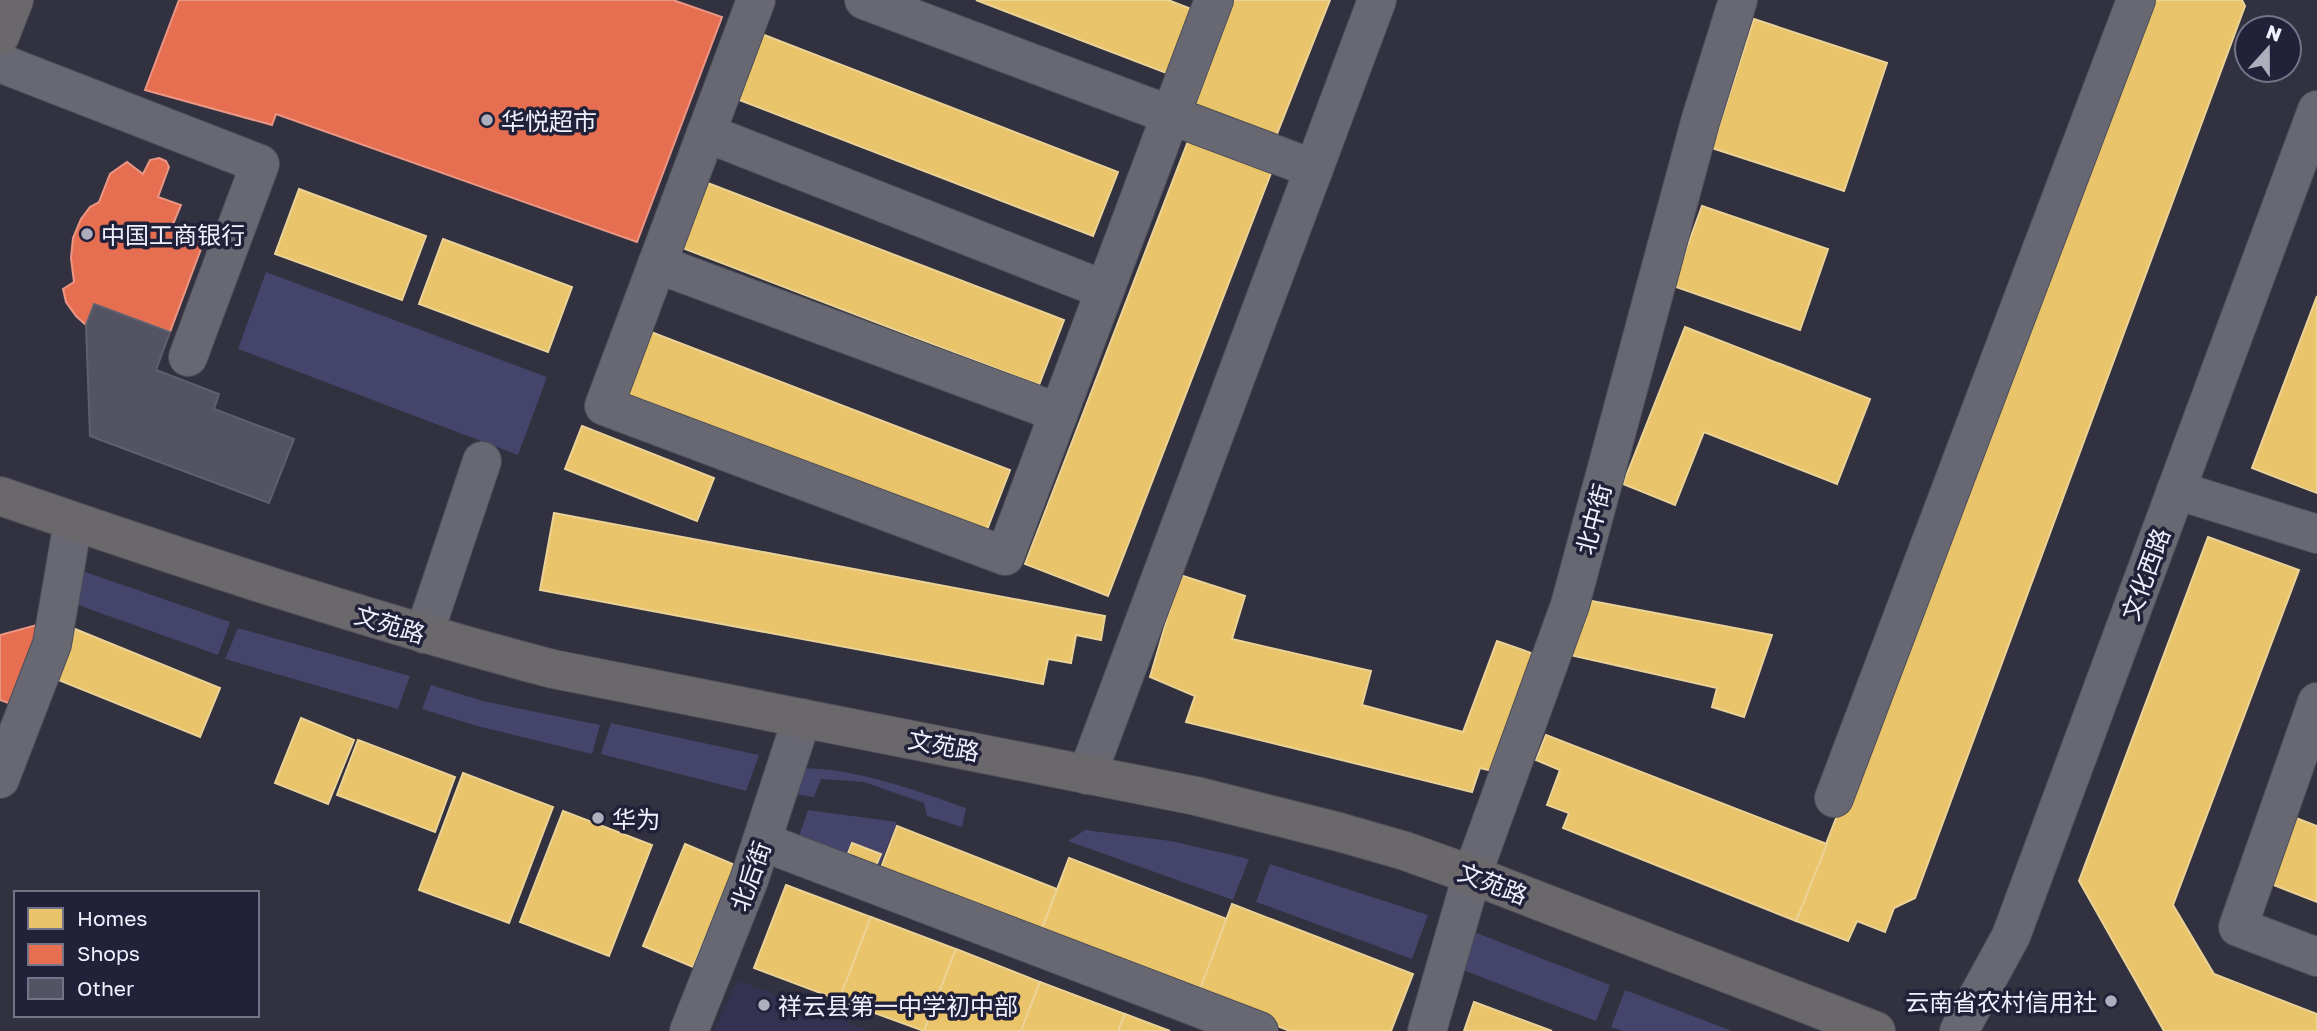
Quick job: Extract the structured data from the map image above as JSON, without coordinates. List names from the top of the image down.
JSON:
{
  "streets": {
    "main road": ["文苑路"],
    "street": ["北中街", "文化西路", "北后街"]
  },
  "crossings": [
    ["北中街", "文苑路"],
    ["文苑路", "北后街"]
  ],
  "places": [
    "华悦超市",
    "中国工商银行",
    "华为",
    "云南省农村信用社",
    "祥云县第一中学初中部"
  ],
  "legend": ["Homes", "Shops", "Other"],
  "north": "top"
}
